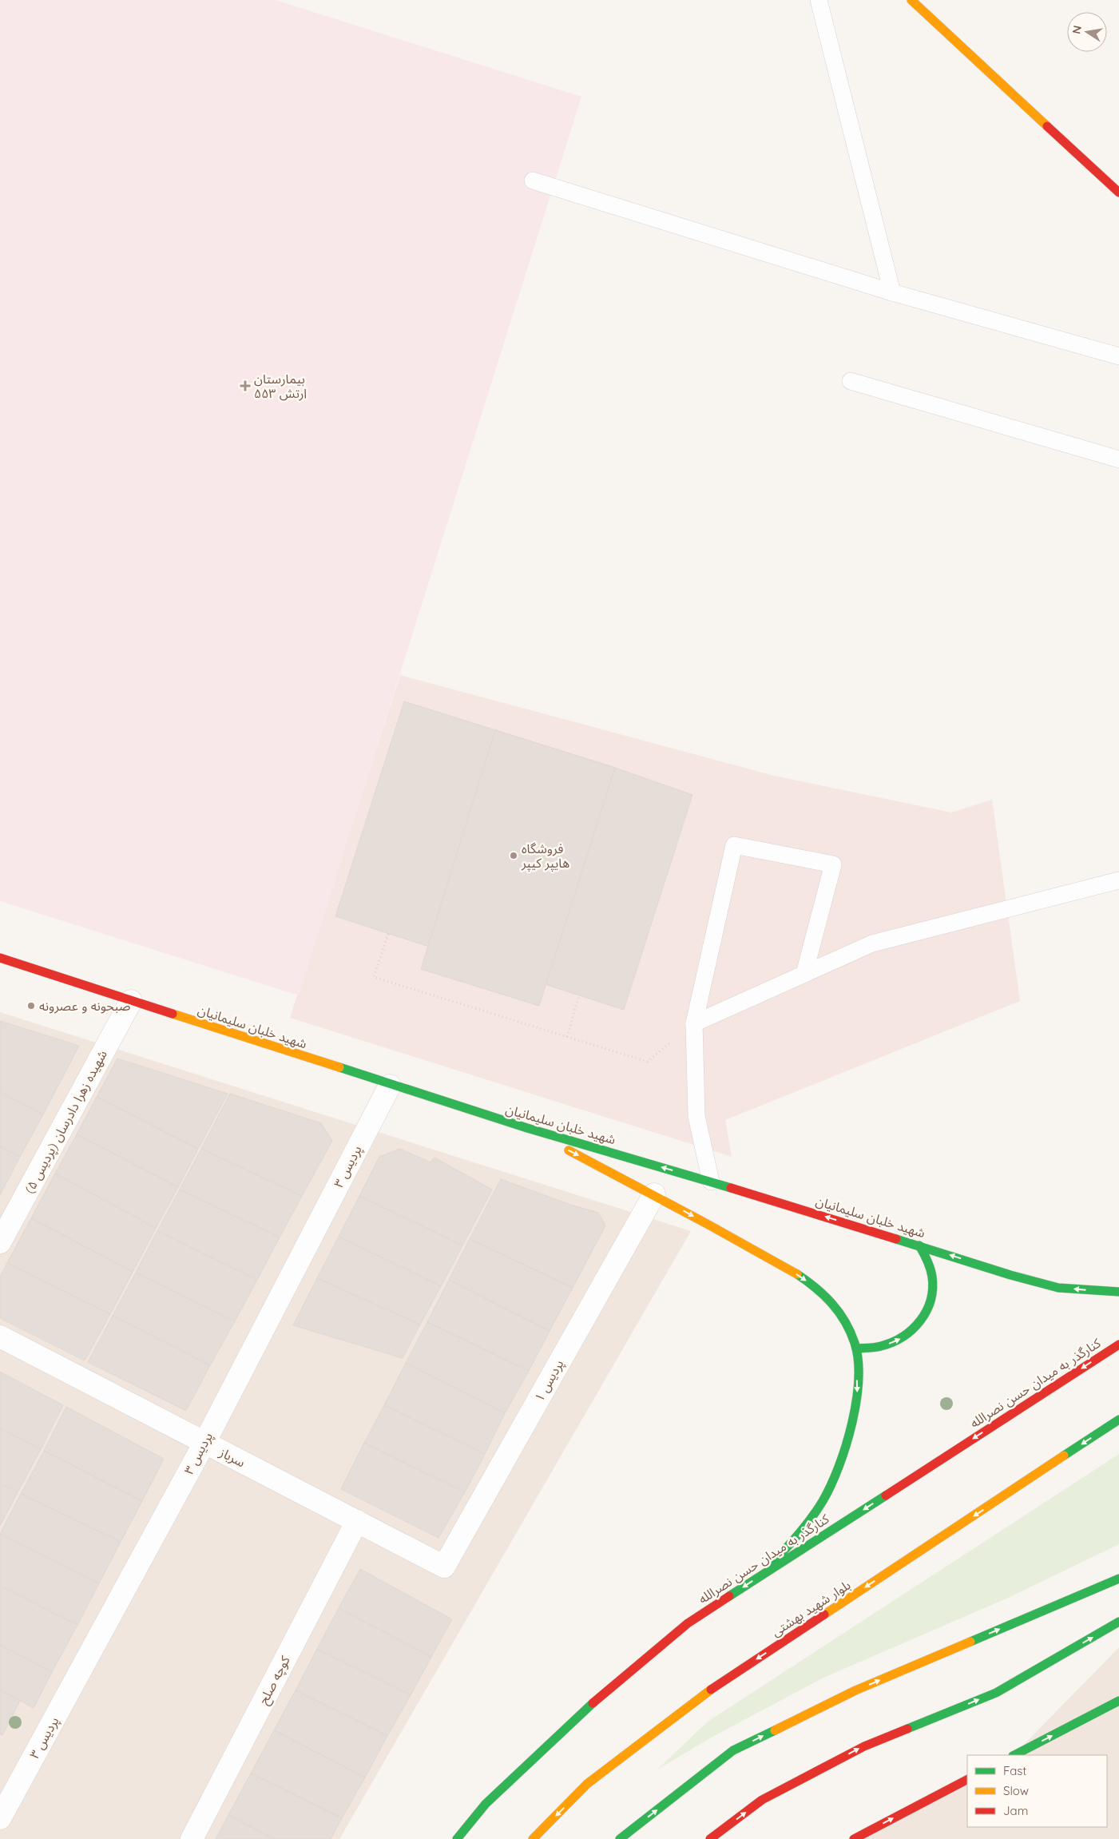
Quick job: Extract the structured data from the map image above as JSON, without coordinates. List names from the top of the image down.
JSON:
{
  "streets": {
    "main road": ["شهید خلبان سلیمانیان", "کنارگذر به میدان حسن نصرالله", "بلوار شهید بهشتی"],
    "street": [
      "شهیده زهرا دادرسان (پردیس ۵)",
      "پردیس ۳",
      "پردیس ۱",
      "سرباز",
      "کوچه صلح"
    ]
  },
  "crossings": [
    ["شهید خلبان سلیمانیان", "شهیده زهرا دادرسان (پردیس ۵)"],
    ["شهید خلبان سلیمانیان", "پردیس ۳"],
    ["پردیس ۳", "سرباز"],
    ["پردیس ۱", "سرباز"],
    ["سرباز", "کوچه صلح"]
  ],
  "one_way": ["کنارگذر به میدان حسن نصرالله"],
  "places": {
    "health": ["بیمارستان ۵۵۳ ارتش"],
    "other": ["فروشگاه هایپر کیپر", "صبحونه و عصرونه"]
  },
  "legend": ["Fast", "Slow", "Jam"],
  "north": "left"
}
